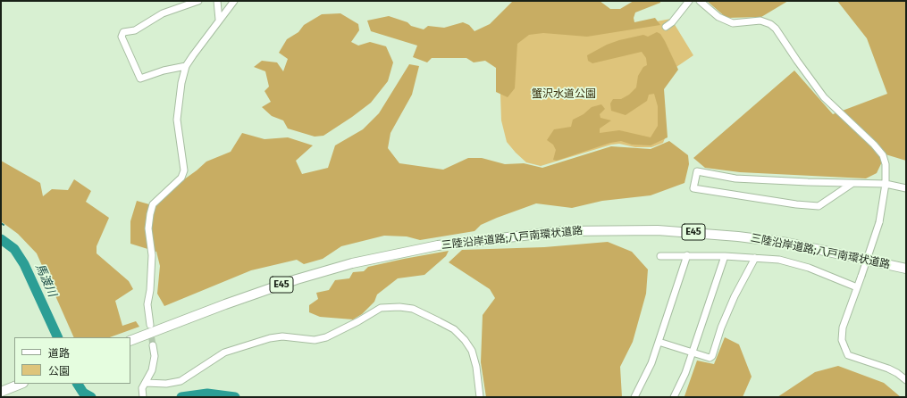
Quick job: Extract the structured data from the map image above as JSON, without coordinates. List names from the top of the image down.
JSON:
{
  "streets": {
    "highway": ["E45", "三陸沿岸道路;八戸南環状道路"]
  },
  "water": ["馬渡川"],
  "parks": ["蟹沢水道公園"],
  "legend": ["道路", "公園"]
}
